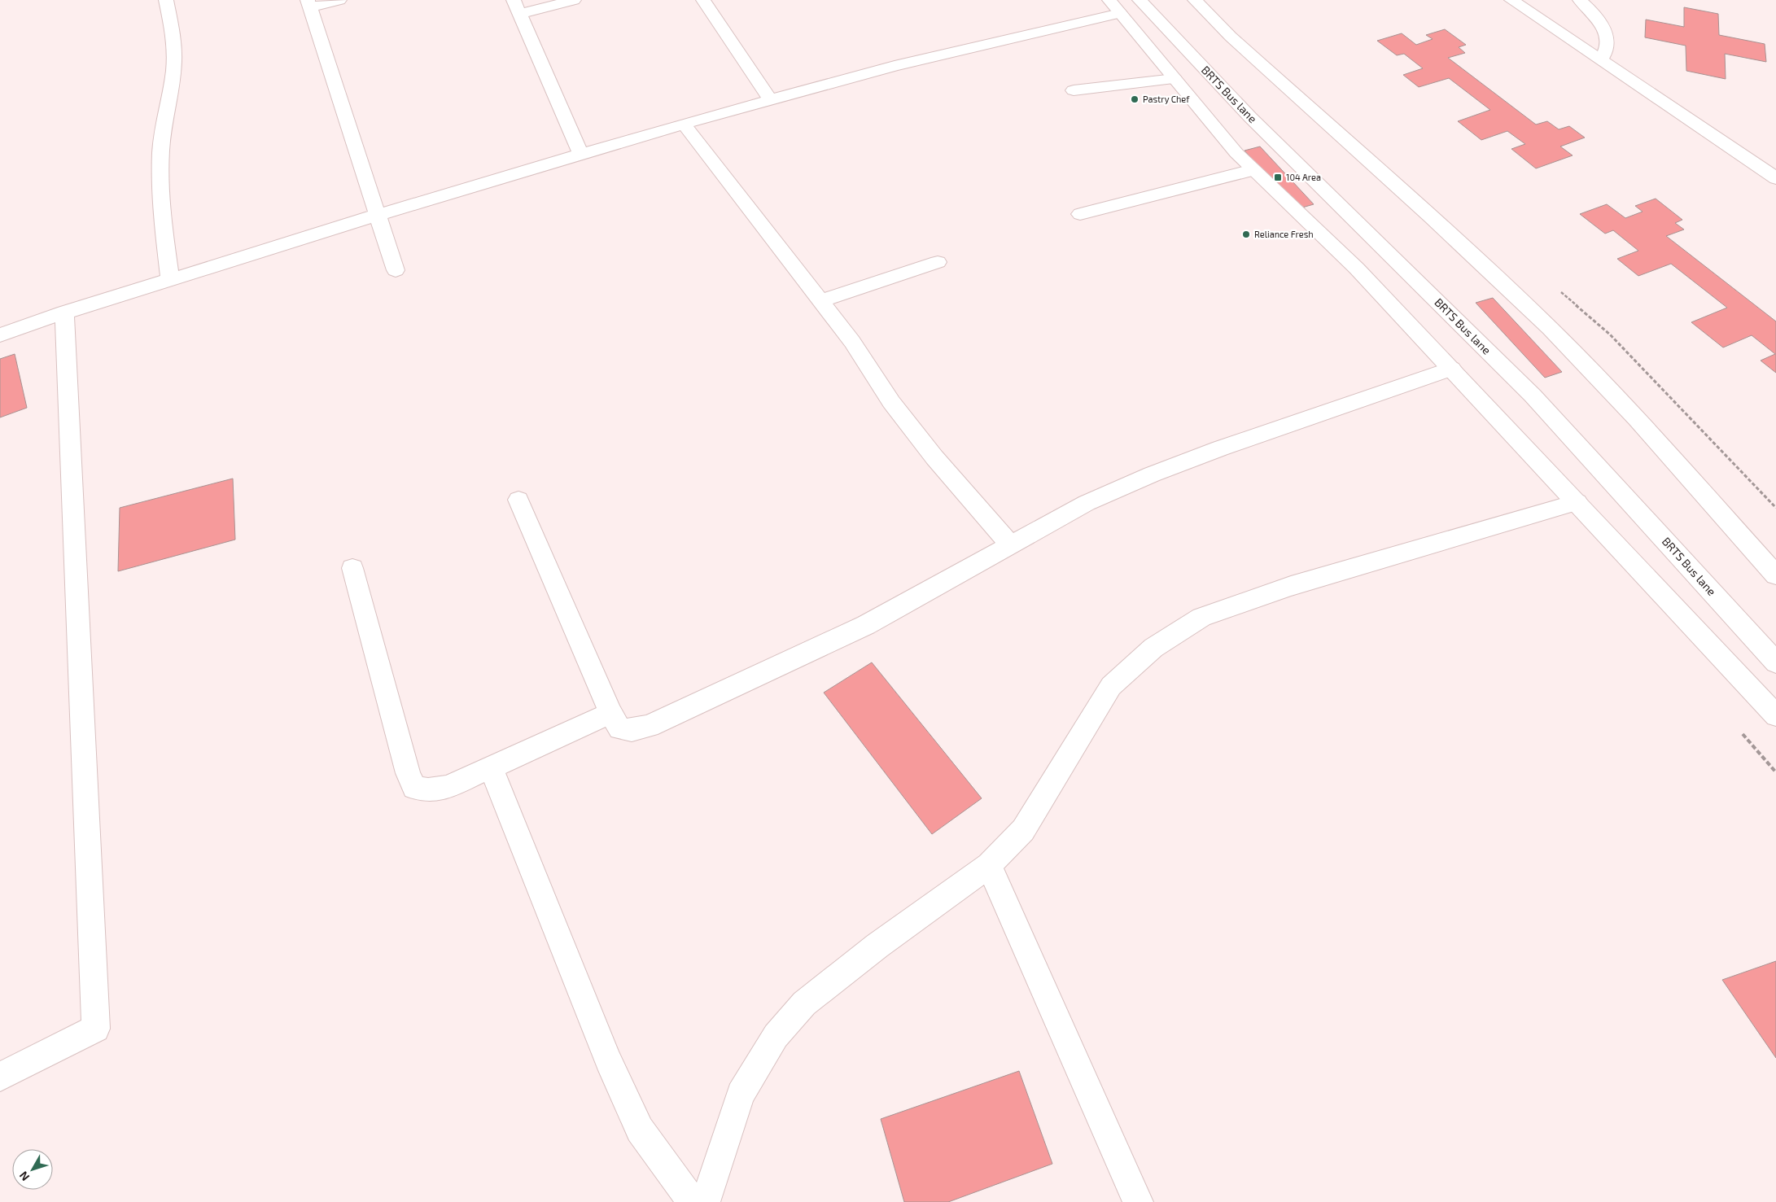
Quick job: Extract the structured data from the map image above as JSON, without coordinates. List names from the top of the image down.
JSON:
{
  "streets": {
    "street": ["BRTS Bus lane"]
  },
  "places": {
    "other": ["Pastry Chef", "Reliance Fresh"],
    "transit": ["104 Area"]
  },
  "north": "bottom left"
}
